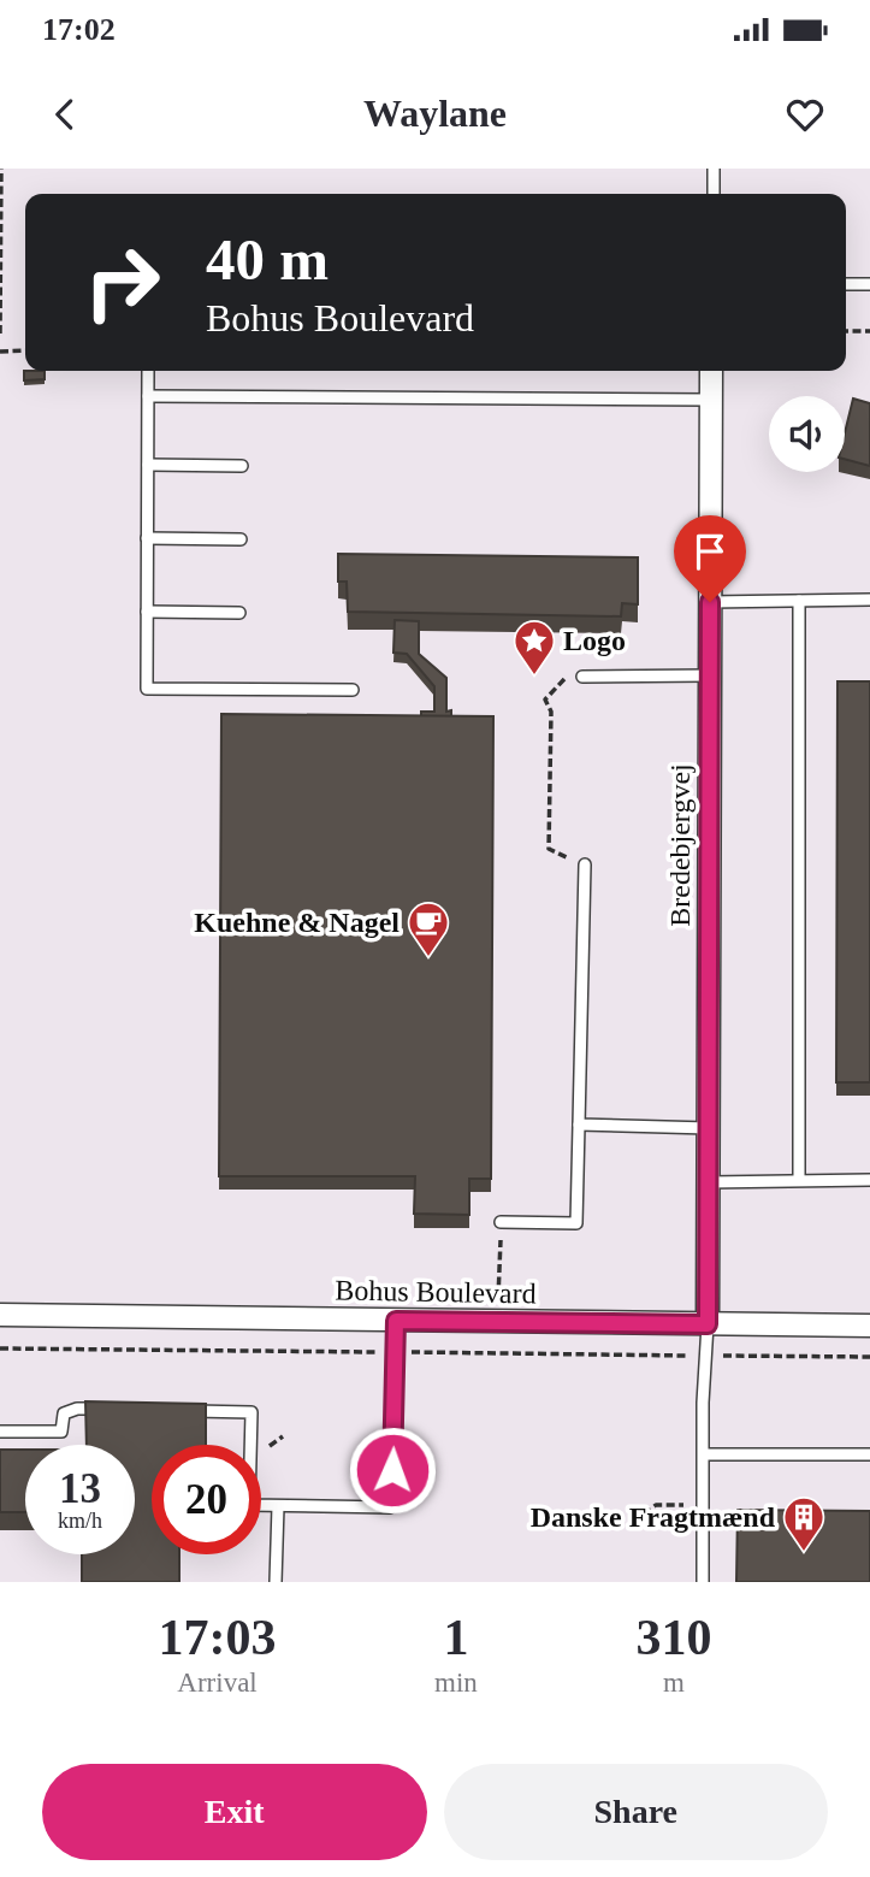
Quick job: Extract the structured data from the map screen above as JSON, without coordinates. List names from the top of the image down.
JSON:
{
  "streets": {
    "street": ["Bredebjergvej", "Bohus Boulevard"]
  },
  "crossings": [
    ["Bredebjergvej", "Bohus Boulevard"]
  ],
  "places": {
    "place": ["Logo"],
    "cafe": ["Kuehne & Nagel"],
    "building": ["Danske Fragtmænd"]
  },
  "page": {
    "status": "17:02",
    "header": "Waylane",
    "turn": ["40 m", "Bohus Boulevard"],
    "speed": "13 km/h",
    "limit": "20",
    "eta": [
      "17:03",
      "Arrival",
      "1",
      "min",
      "310",
      "m"
    ],
    "buttons": ["Exit", "Share"]
  }
}
